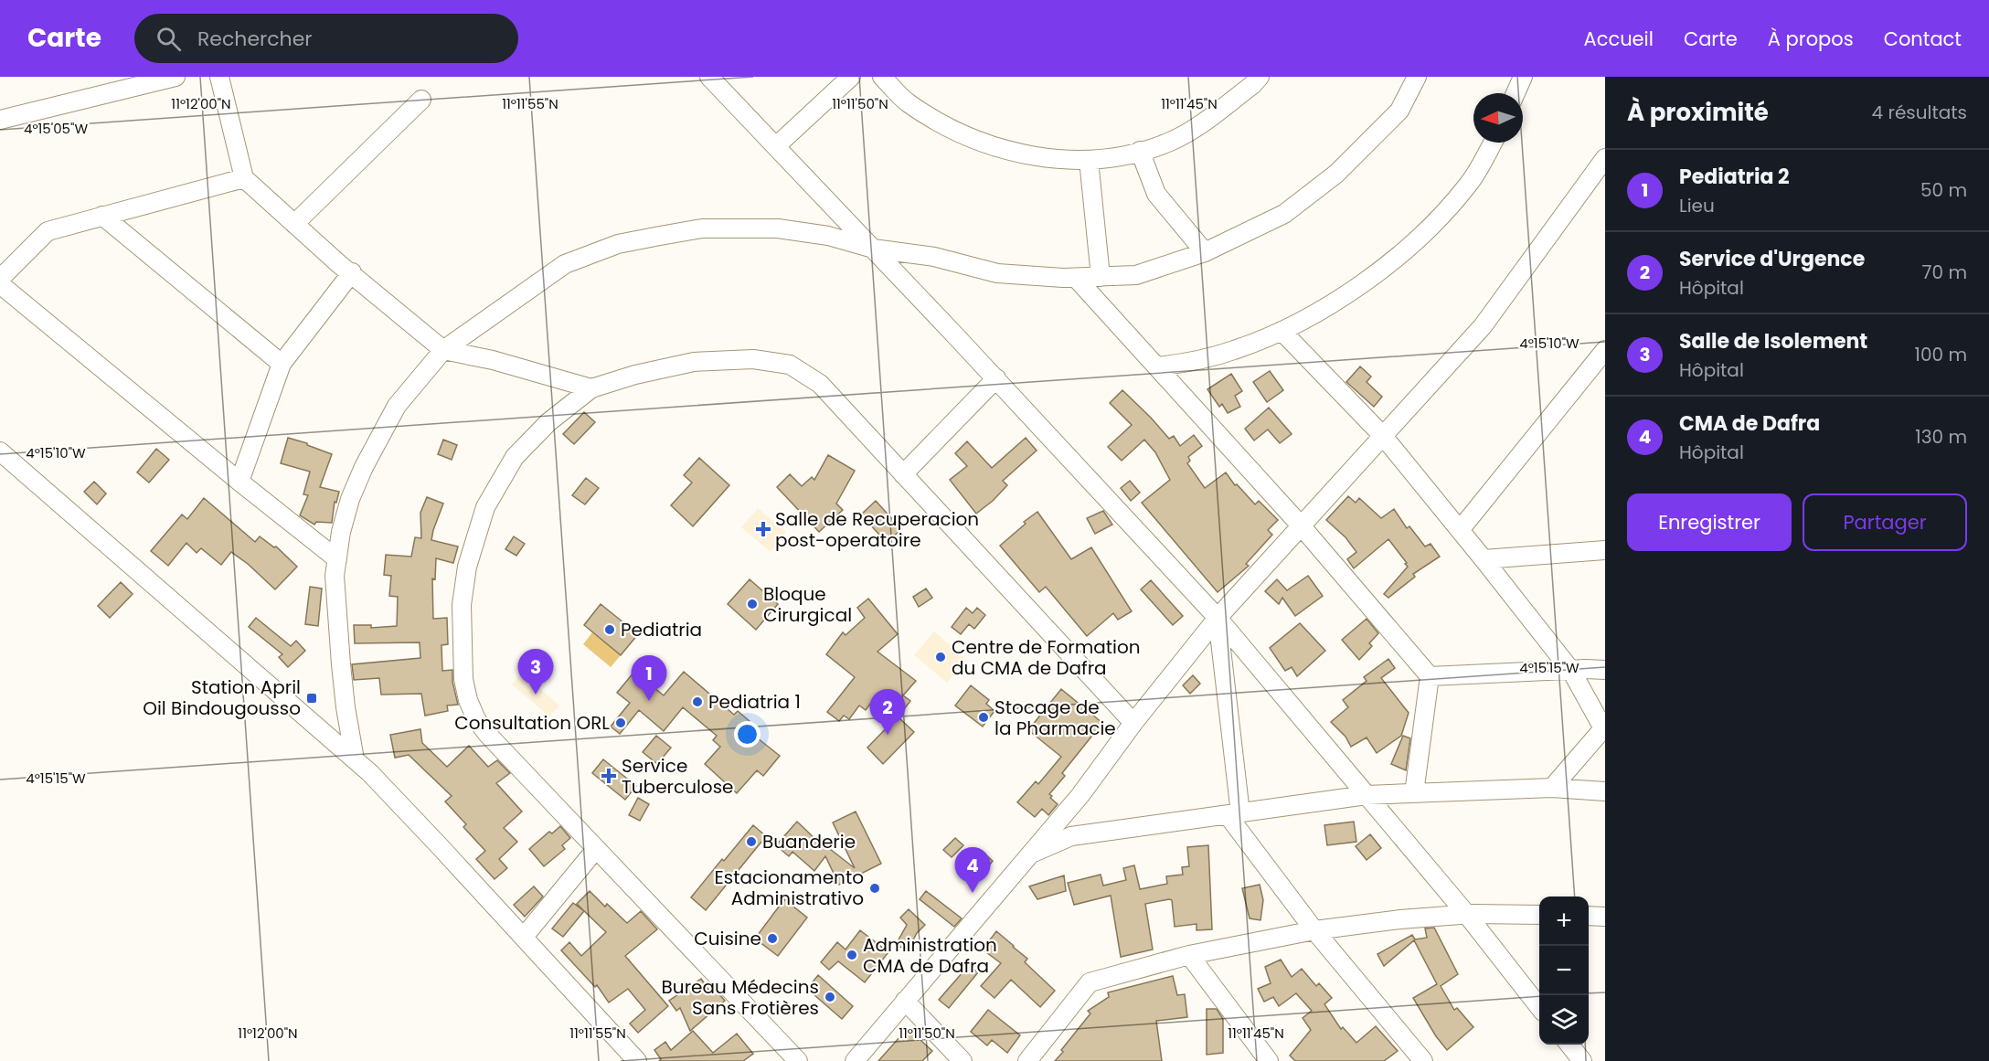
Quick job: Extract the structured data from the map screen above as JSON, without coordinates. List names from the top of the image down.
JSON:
{
  "places": {
    "health": ["Salle de Recuperacion post-operatoire", "Service Tuberculose"],
    "other": [
      "Bloque Cirurgical",
      "Pediatria",
      "Centre de Formation du CMA de Dafra",
      "Pediatria 1",
      "Stocage de la Pharmacie",
      "Consultation ORL",
      "Buanderie",
      "Estacionamento Administrativo",
      "Cuisine",
      "Administration CMA de Dafra",
      "Bureau Médecins Sans Frotières"
    ],
    "transit": ["Station April Oil Bindougousso"]
  },
  "north": "left",
  "page": {
    "header": "Carte",
    "search": "Rechercher",
    "nav": [
      "Accueil",
      "Carte",
      "À propos",
      "Contact"
    ],
    "heading": ["À proximité", "4 résultats"],
    "list": [
      {
        "mark": "1",
        "name": "Pediatria 2",
        "note": "Lieu",
        "value": "50 m"
      },
      {
        "mark": "2",
        "name": "Service d'Urgence",
        "note": "Hôpital",
        "value": "70 m"
      },
      {
        "mark": "3",
        "name": "Salle de Isolement",
        "note": "Hôpital",
        "value": "100 m"
      },
      {
        "mark": "4",
        "name": "CMA de Dafra",
        "note": "Hôpital",
        "value": "130 m"
      }
    ],
    "buttons": ["Enregistrer", "Partager"],
    "pins": [
      "3",
      "1",
      "2",
      "4"
    ],
    "map_buttons": ["+", "−"]
  },
  "coordinates": [
    "11°12'00\"N",
    "11°11'55\"N",
    "11°11'50\"N",
    "11°11'45\"N",
    "4°15'05\"W",
    "4°15'10\"W",
    "4°15'15\"W"
  ]
}
